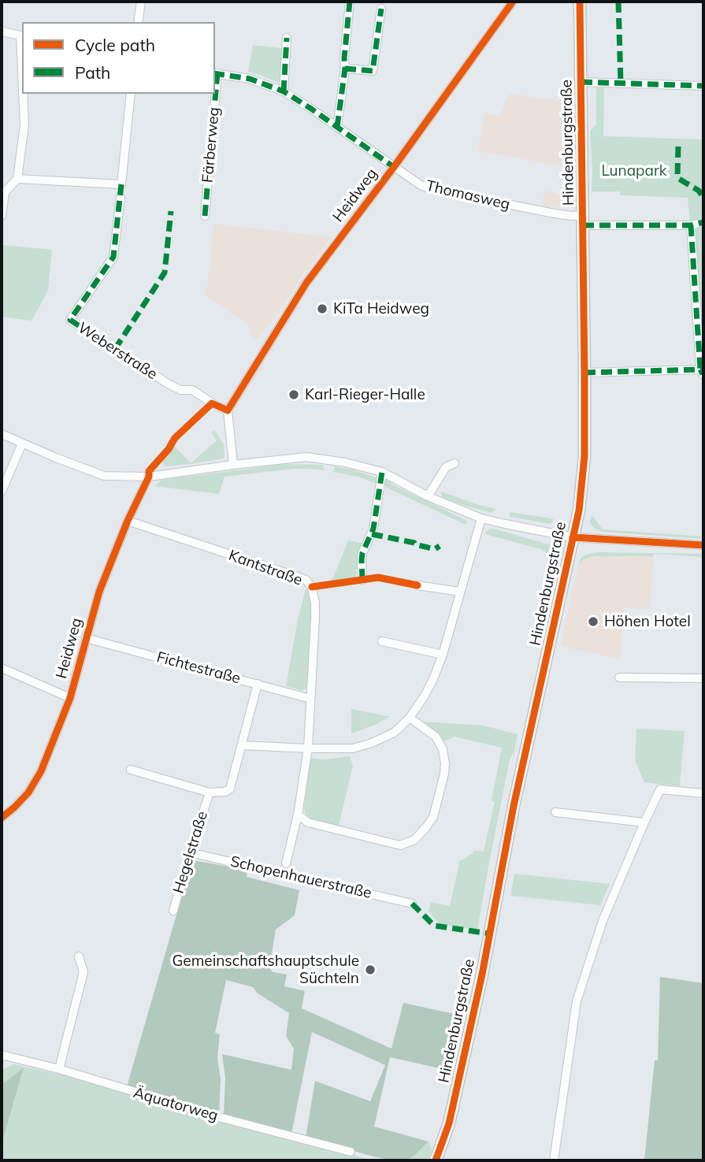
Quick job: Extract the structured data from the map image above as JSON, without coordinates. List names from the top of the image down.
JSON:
{
  "streets": {
    "main road": ["Hindenburgstraße"],
    "street": [
      "Färberweg",
      "Heidweg",
      "Thomasweg",
      "Weberstraße",
      "Kantstraße",
      "Fichtestraße",
      "Hegelstraße",
      "Schopenhauerstraße",
      "Äquatorweg"
    ]
  },
  "crossings": [
    ["Hindenburgstraße", "Thomasweg"],
    ["Heidweg", "Thomasweg"],
    ["Heidweg", "Weberstraße"],
    ["Heidweg", "Kantstraße"],
    ["Heidweg", "Fichtestraße"],
    ["Kantstraße", "Fichtestraße"],
    ["Fichtestraße", "Hegelstraße"],
    ["Hegelstraße", "Schopenhauerstraße"]
  ],
  "parks": ["Lunapark"],
  "places": [
    "KiTa Heidweg",
    "Karl-Rieger-Halle",
    "Höhen Hotel",
    "Gemeinschaftshauptschule Süchteln"
  ],
  "legend": ["Cycle path", "Path"]
}
